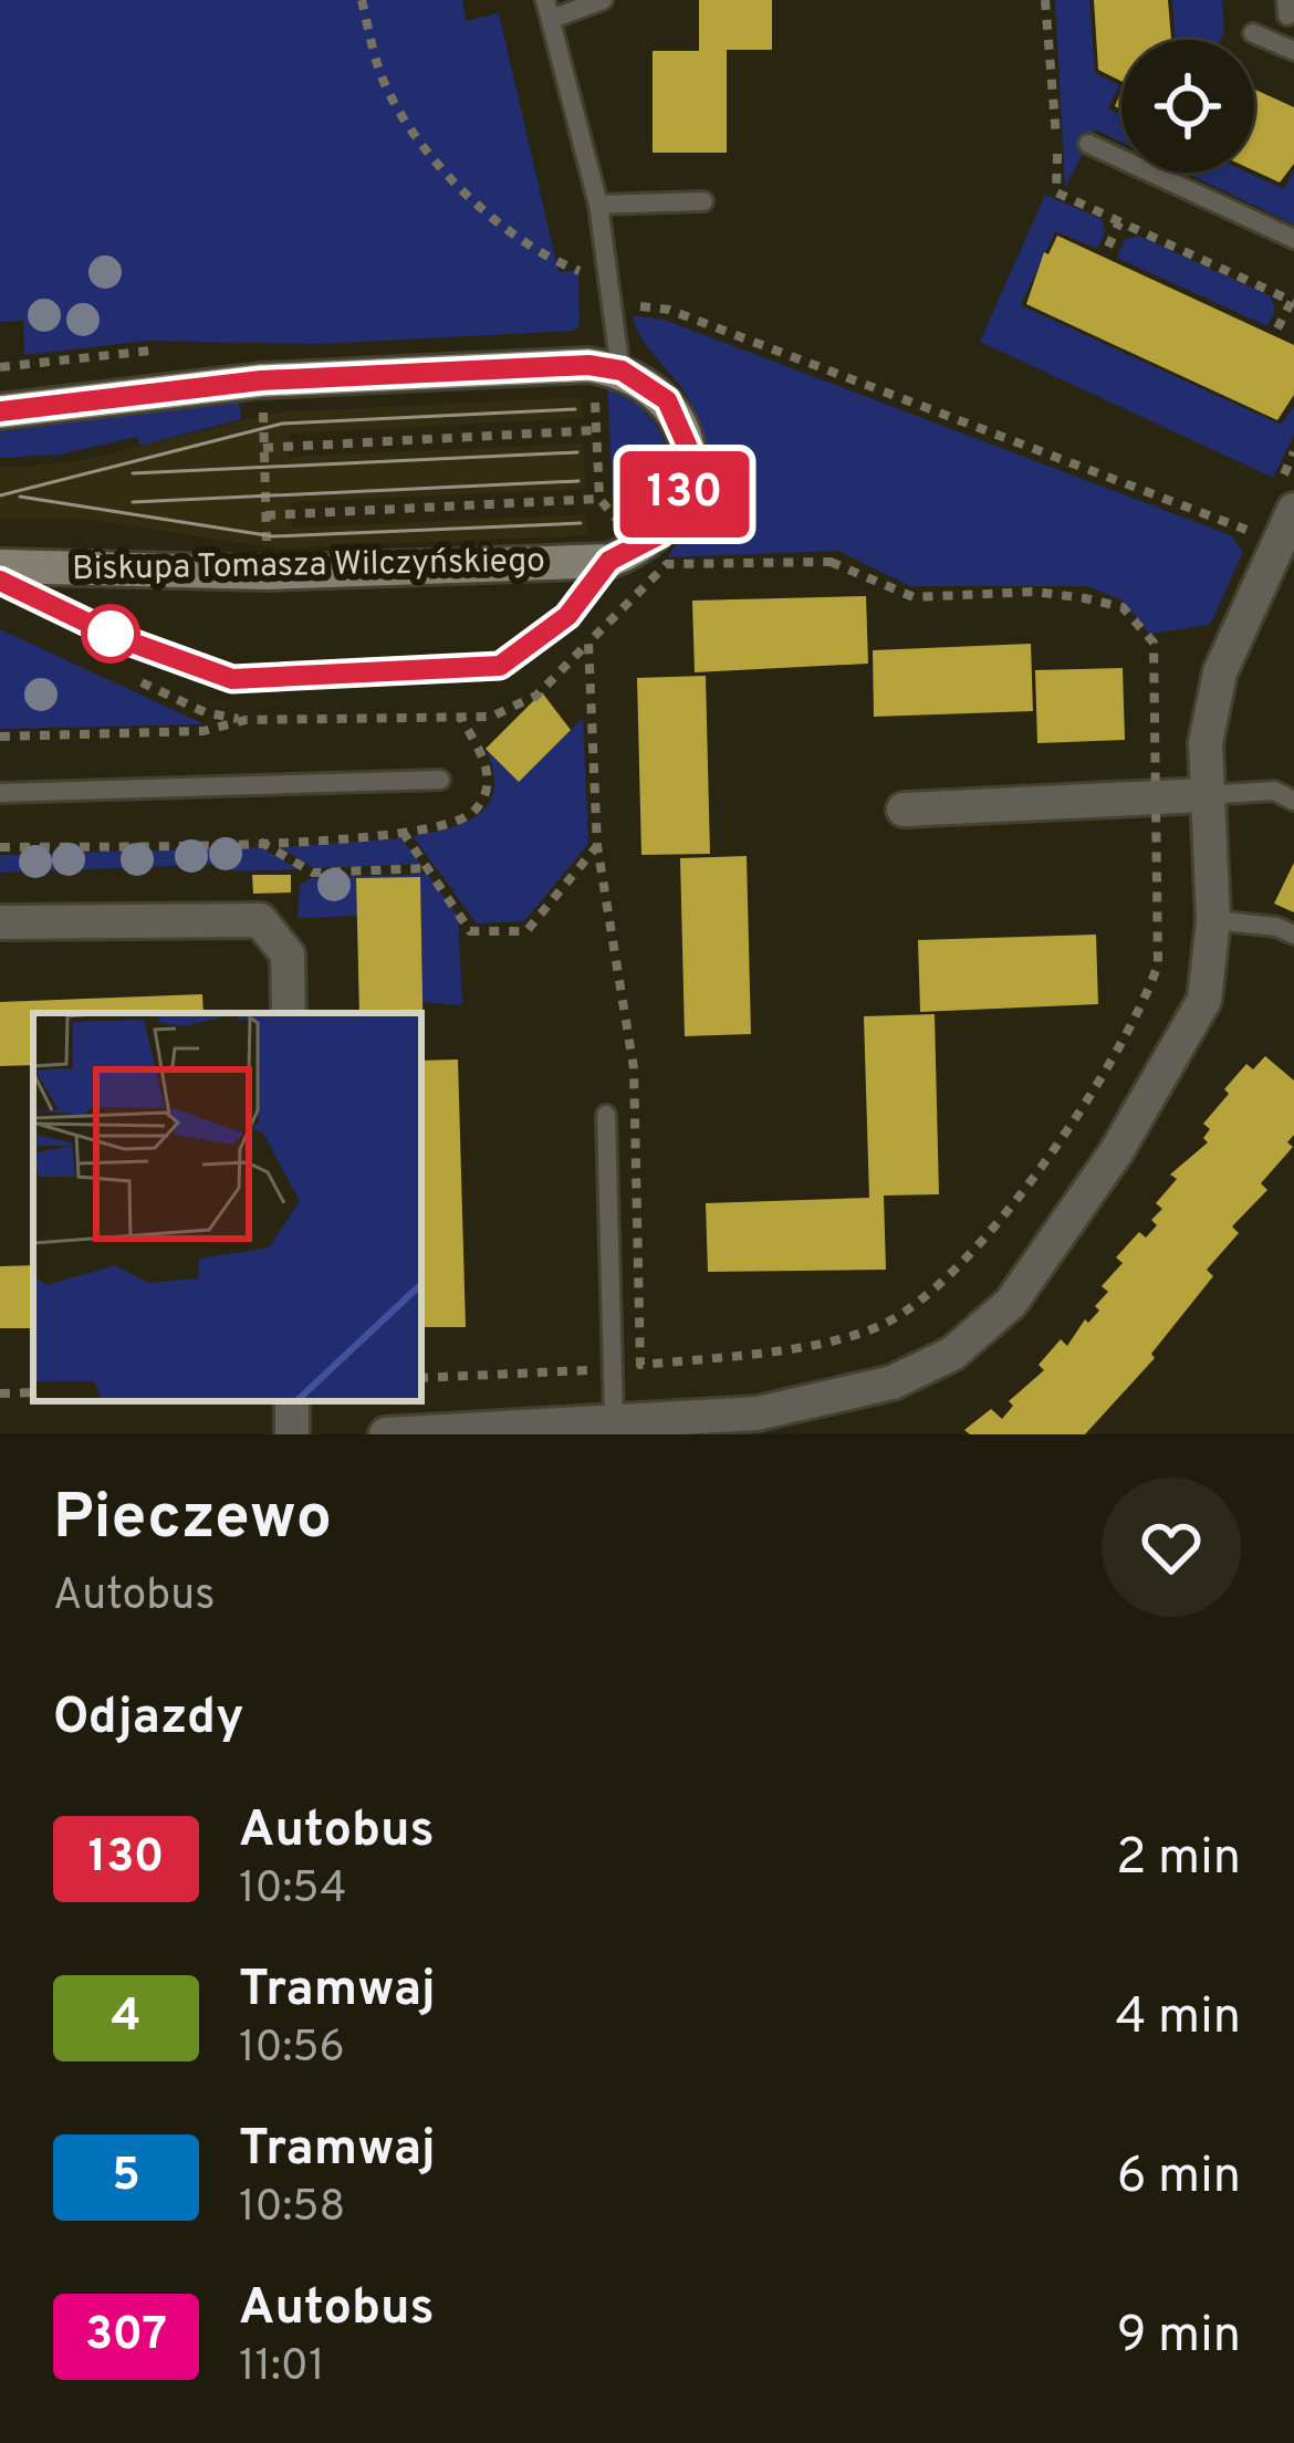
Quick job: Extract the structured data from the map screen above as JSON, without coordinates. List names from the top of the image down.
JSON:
{
  "streets": {
    "street": ["Biskupa Tomasza Wilczyńskiego"]
  },
  "lines": ["bus line 130"],
  "page": {
    "on_map": "130",
    "heading": [
      ["Pieczewo", "Autobus"],
      "Odjazdy"
    ],
    "list": [
      {
        "mark": "130",
        "name": "Autobus",
        "note": "10:54",
        "value": "2 min"
      },
      {
        "mark": "4",
        "name": "Tramwaj",
        "note": "10:56",
        "value": "4 min"
      },
      {
        "mark": "5",
        "name": "Tramwaj",
        "note": "10:58",
        "value": "6 min"
      },
      {
        "mark": "307",
        "name": "Autobus",
        "note": "11:01",
        "value": "9 min"
      }
    ]
  }
}
